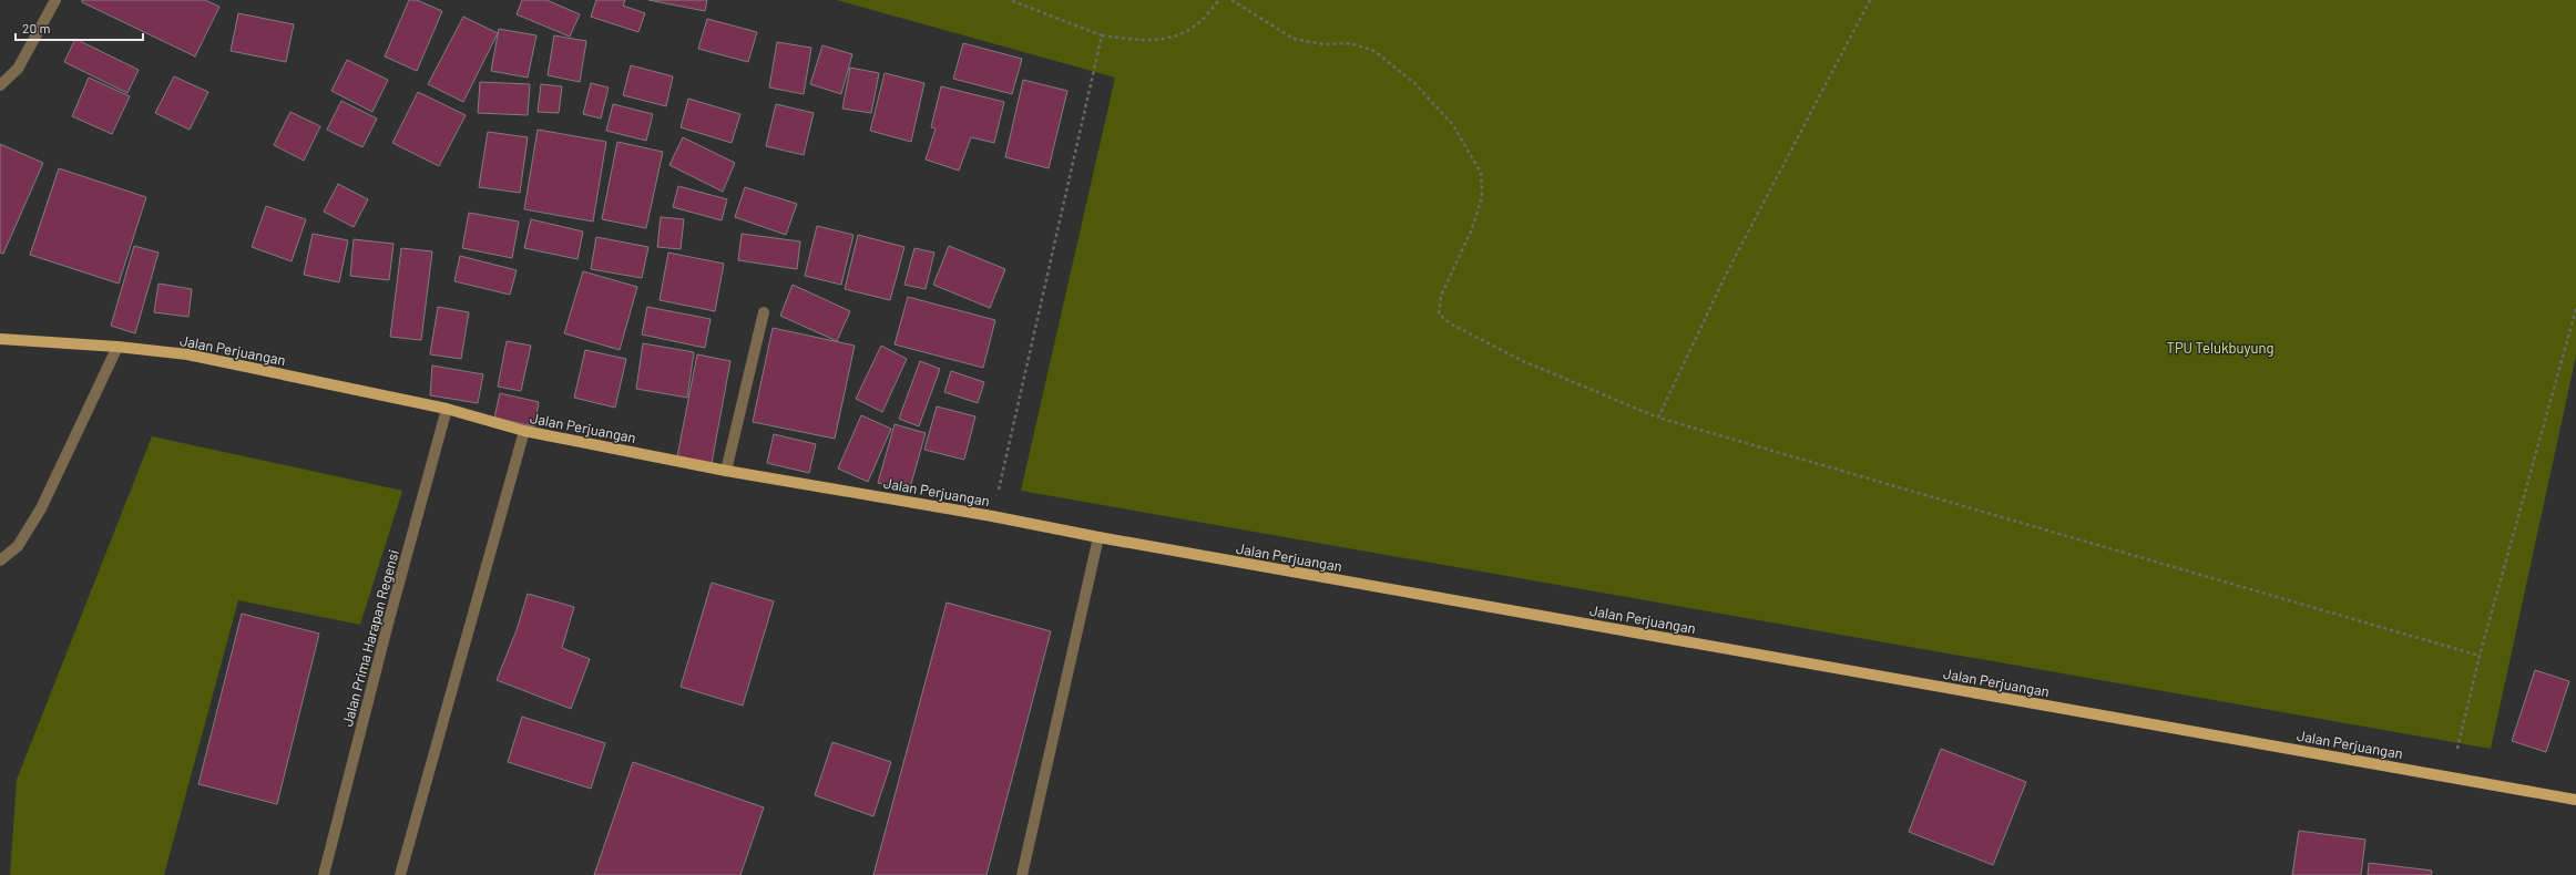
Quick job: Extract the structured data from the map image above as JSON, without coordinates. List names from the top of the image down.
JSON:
{
  "streets": {
    "main road": ["Jalan Perjuangan"],
    "street": ["Jalan Prima Harapan Regensi"]
  },
  "crossings": [
    ["Jalan Perjuangan", "Jalan Prima Harapan Regensi"]
  ],
  "parks": ["TPU Telukbuyung"],
  "scale_bar": "20 m"
}
